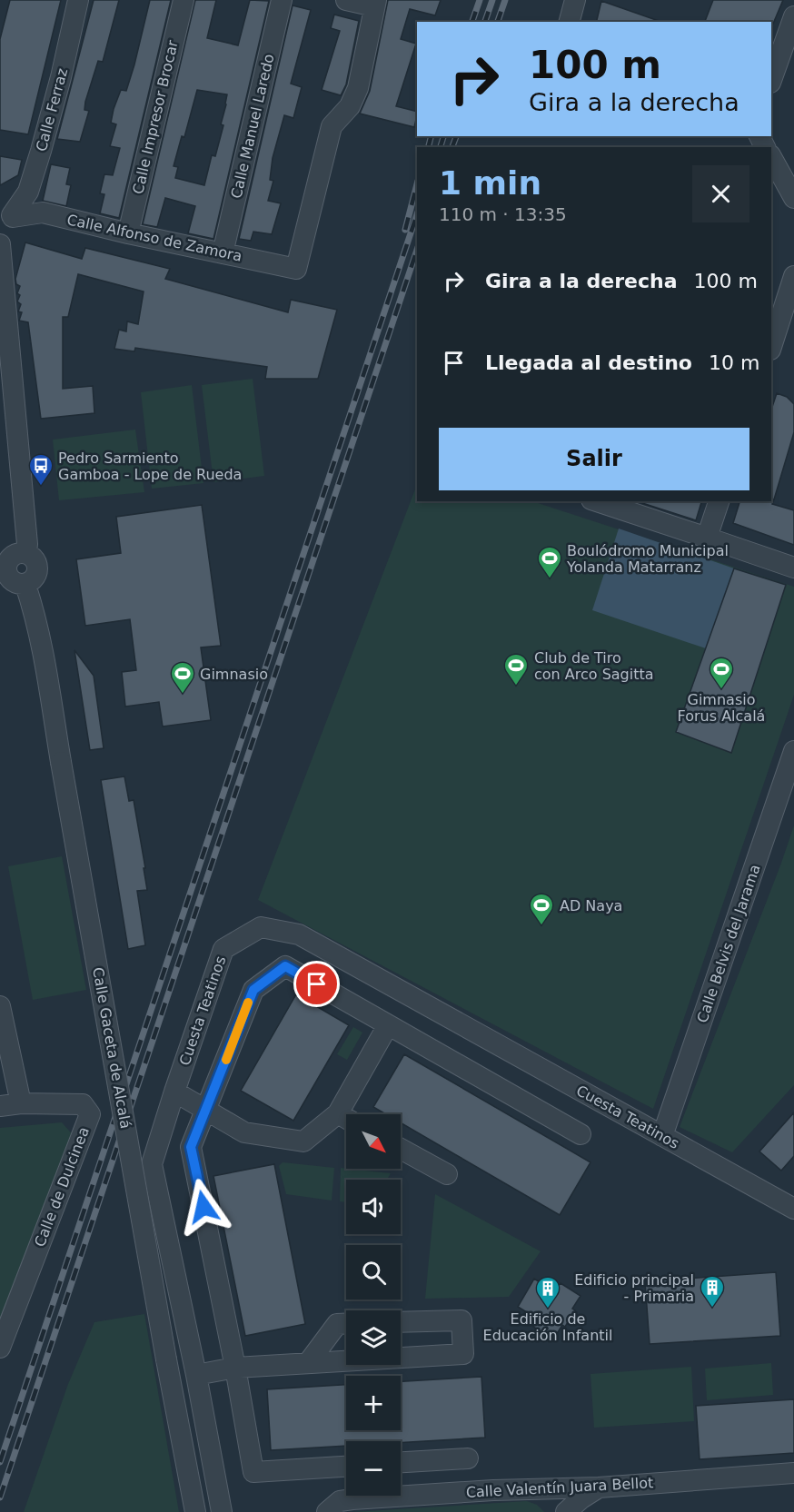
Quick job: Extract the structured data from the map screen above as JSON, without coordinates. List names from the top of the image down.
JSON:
{
  "streets": {
    "street": [
      "Calle Ferraz",
      "Calle Impresor Brocar",
      "Calle Manuel Laredo",
      "Calle Alfonso de Zamora",
      "Calle Belvis del Jarama",
      "Cuesta Teatinos",
      "Calle Gaceta de Alcalá",
      "Calle de Dulcinea",
      "Calle Valentín Juara Bellot"
    ]
  },
  "crossings": [
    ["Calle Ferraz", "Calle Alfonso de Zamora"],
    ["Calle Impresor Brocar", "Calle Alfonso de Zamora"],
    ["Calle Manuel Laredo", "Calle Alfonso de Zamora"],
    ["Calle Belvis del Jarama", "Cuesta Teatinos"]
  ],
  "places": {
    "bus stop": ["Pedro Sarmiento Gamboa - Lope de Rueda"],
    "sports": [
      "Boulódromo Municipal Yolanda Matarranz",
      "Club de Tiro con Arco Sagitta",
      "Gimnasio Forus Alcalá",
      "Gimnasio",
      "AD Naya"
    ],
    "building": ["Edificio principal - Primaria", "Edificio de Educación Infantil"]
  },
  "north": "bottom right",
  "page": {
    "turn": ["100 m", "Gira a la derecha"],
    "heading": ["1 min", "110 m · 13:35"],
    "list": [
      {
        "name": "Gira a la derecha",
        "value": "100 m"
      },
      {
        "name": "Llegada al destino",
        "value": "10 m"
      }
    ],
    "buttons": "Salir",
    "map_buttons": ["+", "−"]
  }
}
